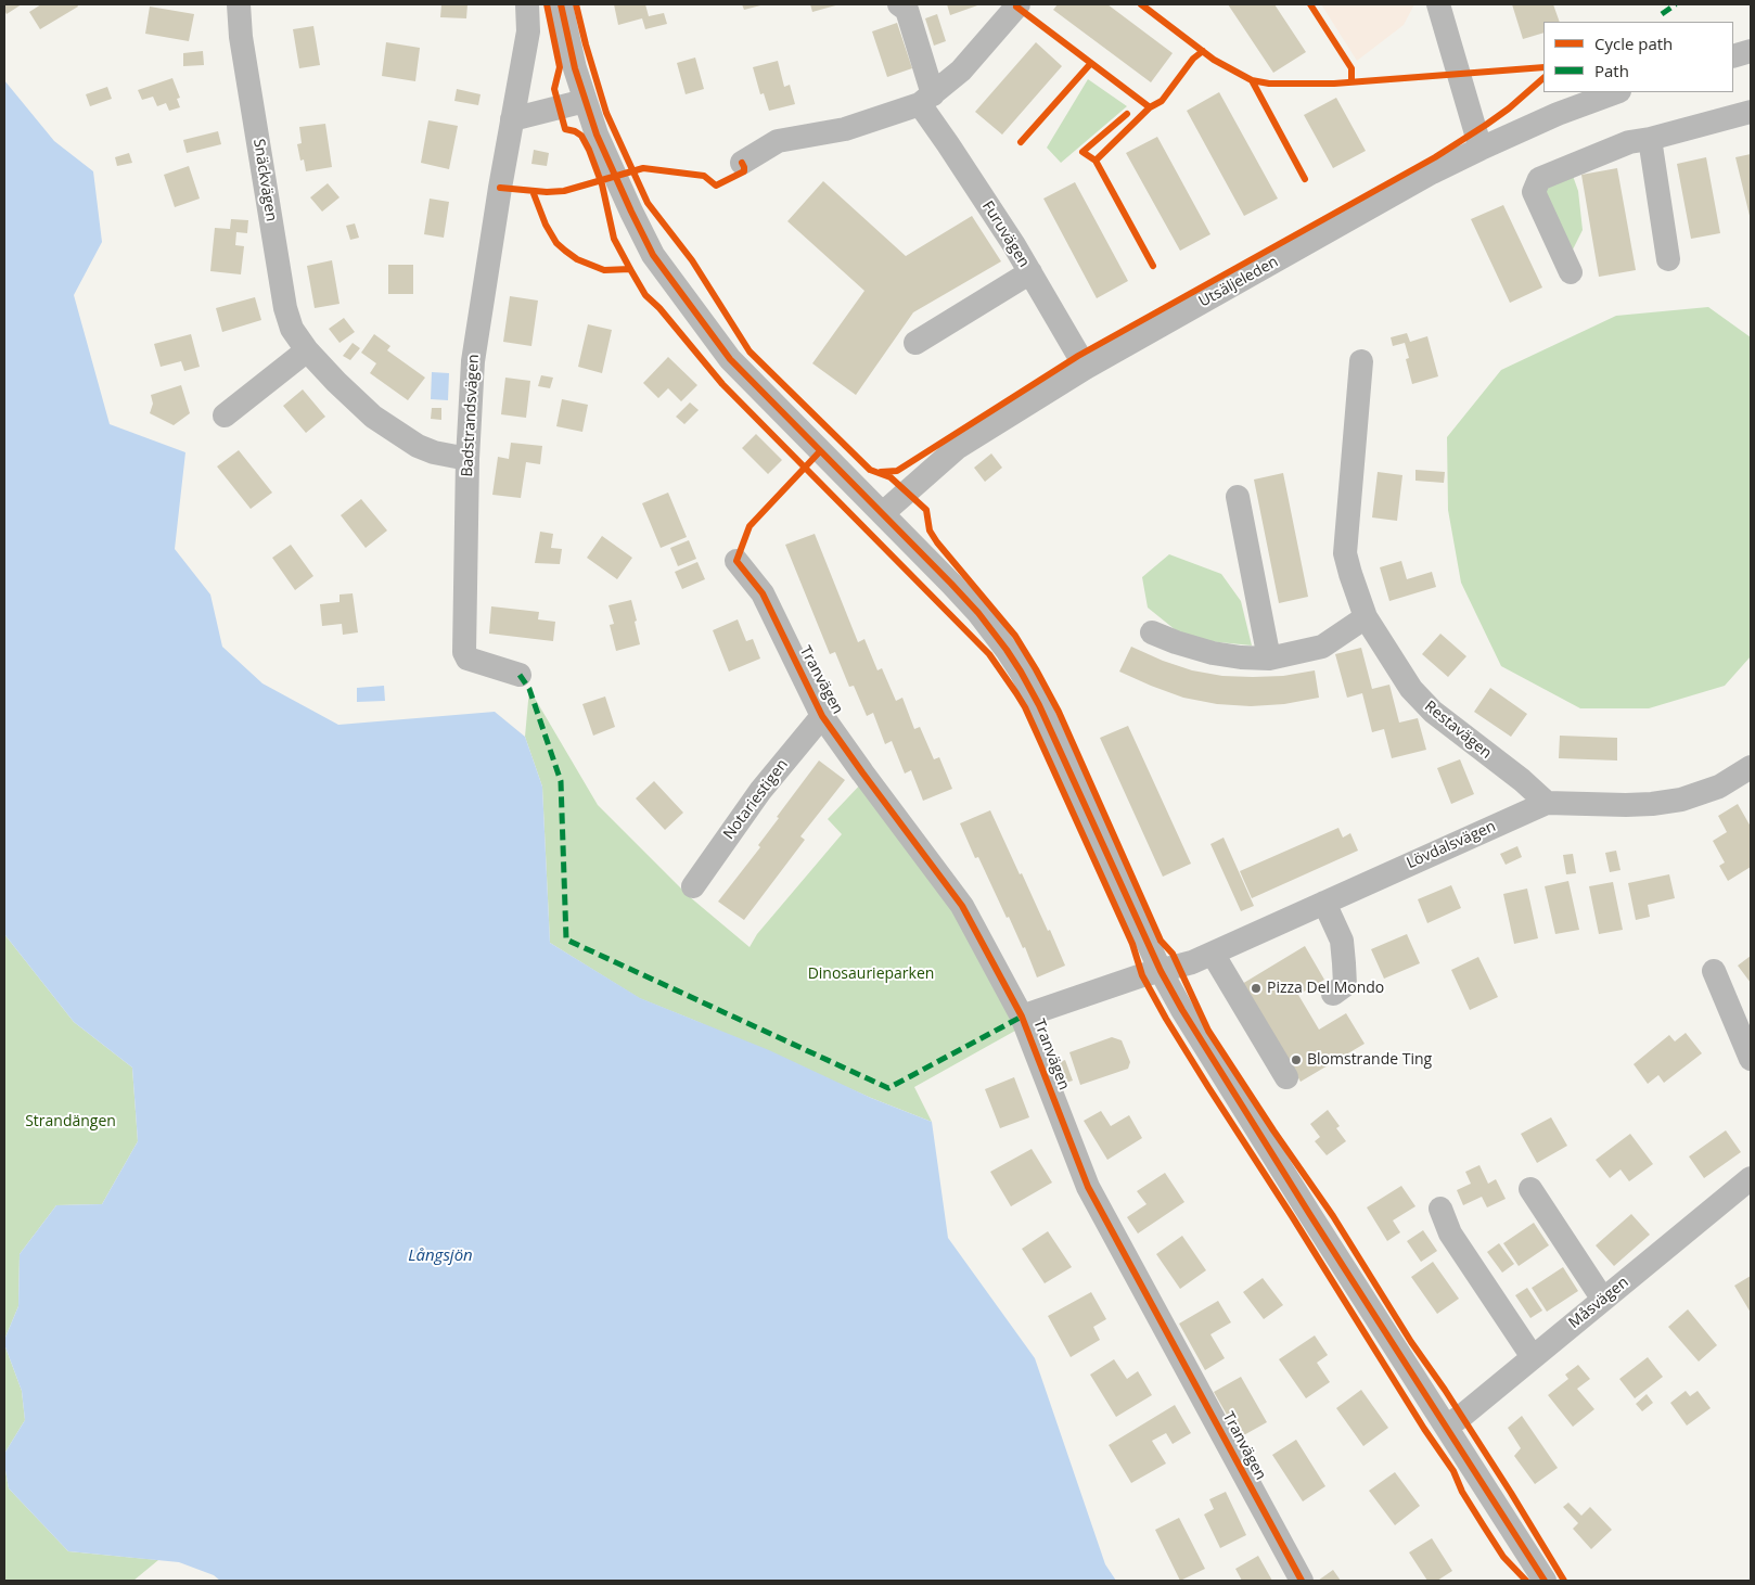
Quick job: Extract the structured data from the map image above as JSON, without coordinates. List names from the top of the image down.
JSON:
{
  "streets": {
    "street": [
      "Snäckvägen",
      "Furuvägen",
      "Utsäljeleden",
      "Badstrandsvägen",
      "Tranvägen",
      "Restavägen",
      "Notariestigen",
      "Lövdalsvägen",
      "Måsvägen"
    ]
  },
  "crossings": [
    ["Snäckvägen", "Badstrandsvägen"],
    ["Furuvägen", "Utsäljeleden"],
    ["Tranvägen", "Notariestigen"],
    ["Tranvägen", "Lövdalsvägen"],
    ["Restavägen", "Lövdalsvägen"]
  ],
  "water": ["Långsjön"],
  "parks": ["Dinosaurieparken", "Strandängen"],
  "places": ["Pizza Del Mondo", "Blomstrande Ting"],
  "legend": ["Cycle path", "Path"]
}
